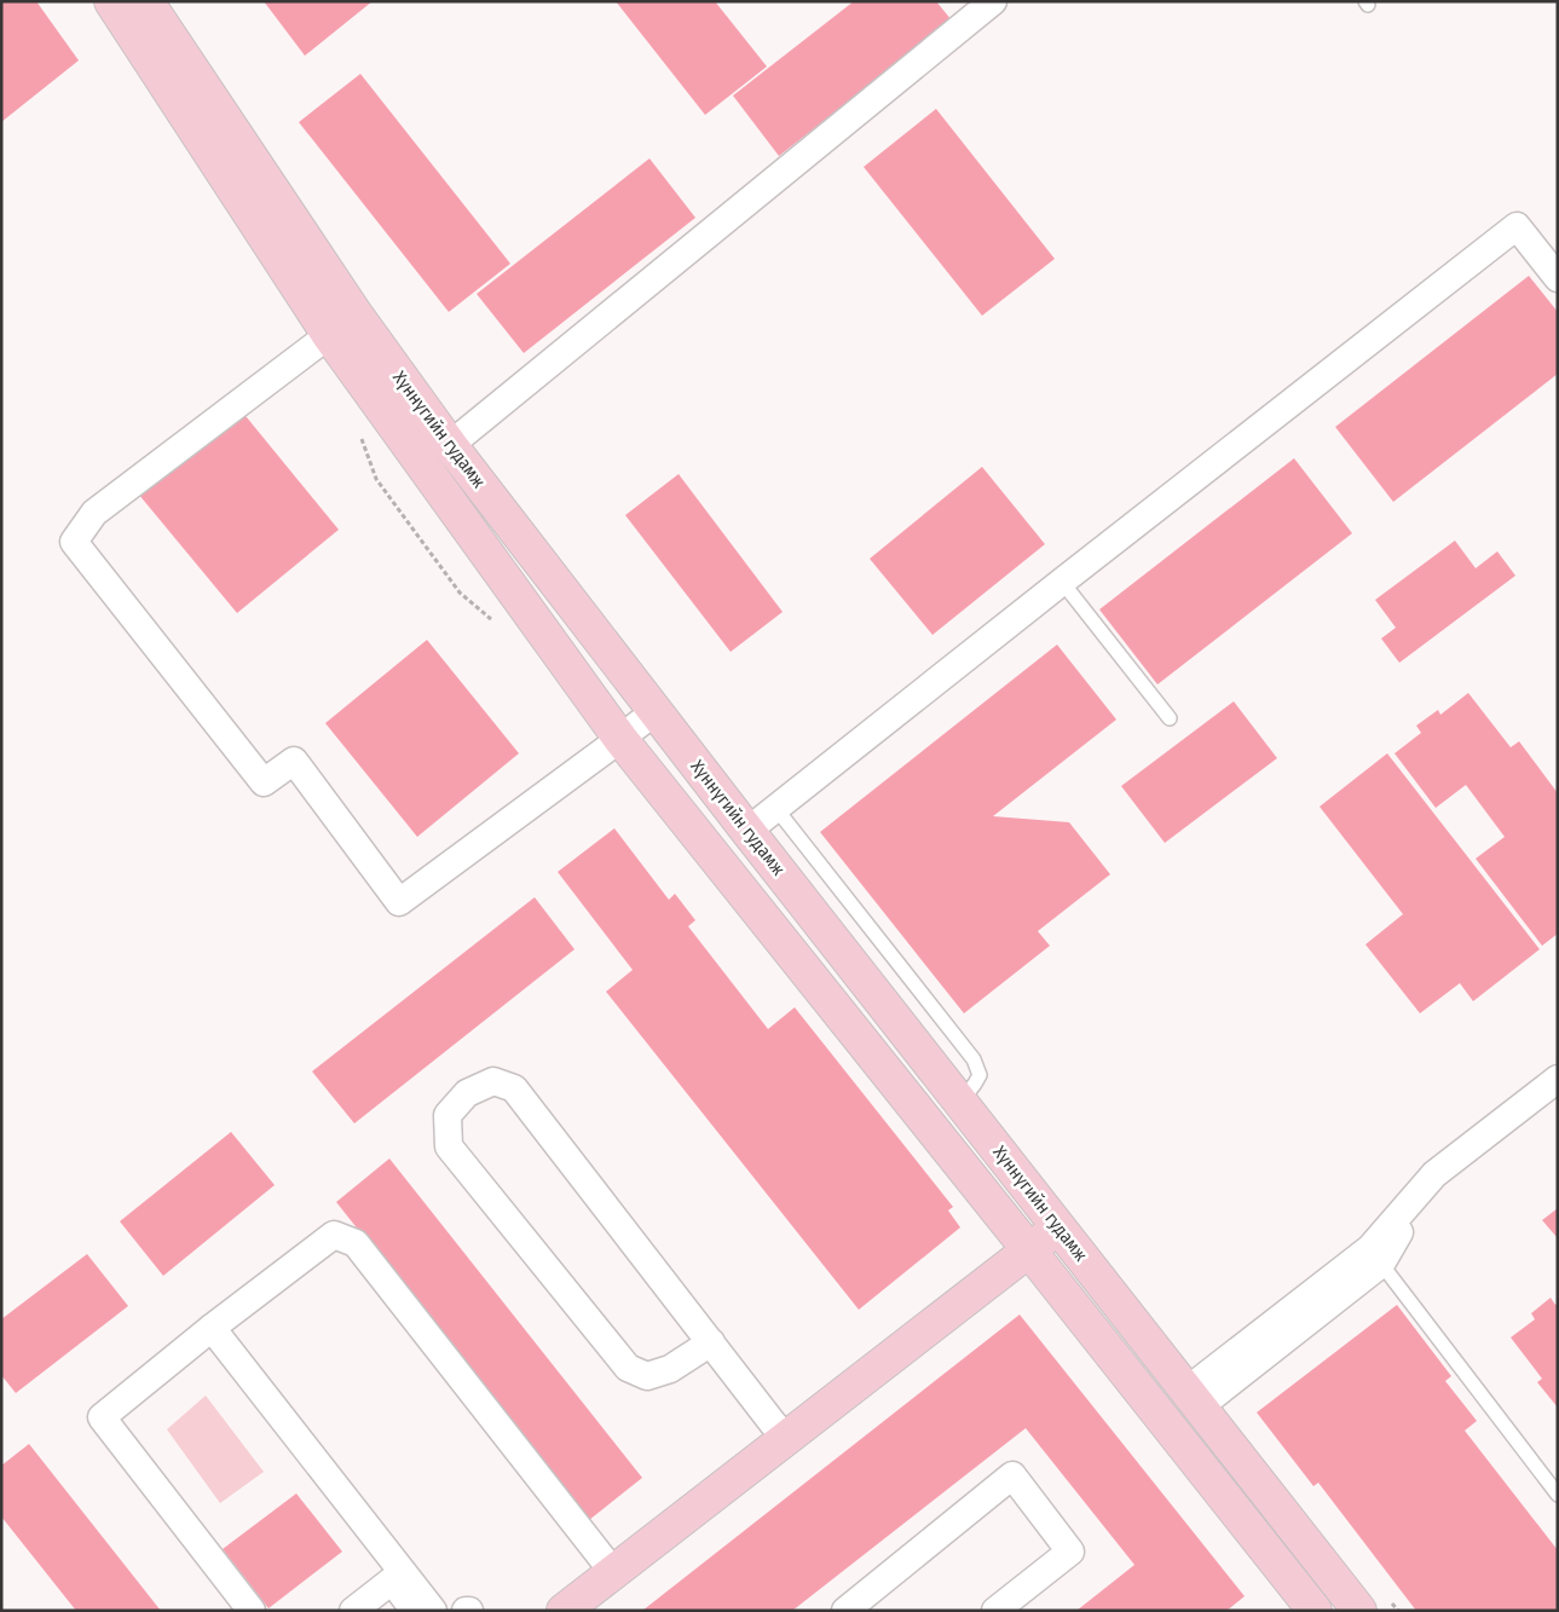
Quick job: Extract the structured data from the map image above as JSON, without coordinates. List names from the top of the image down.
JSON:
{
  "streets": {
    "main road": ["Хүннүгийн гудамж"]
  }
}
